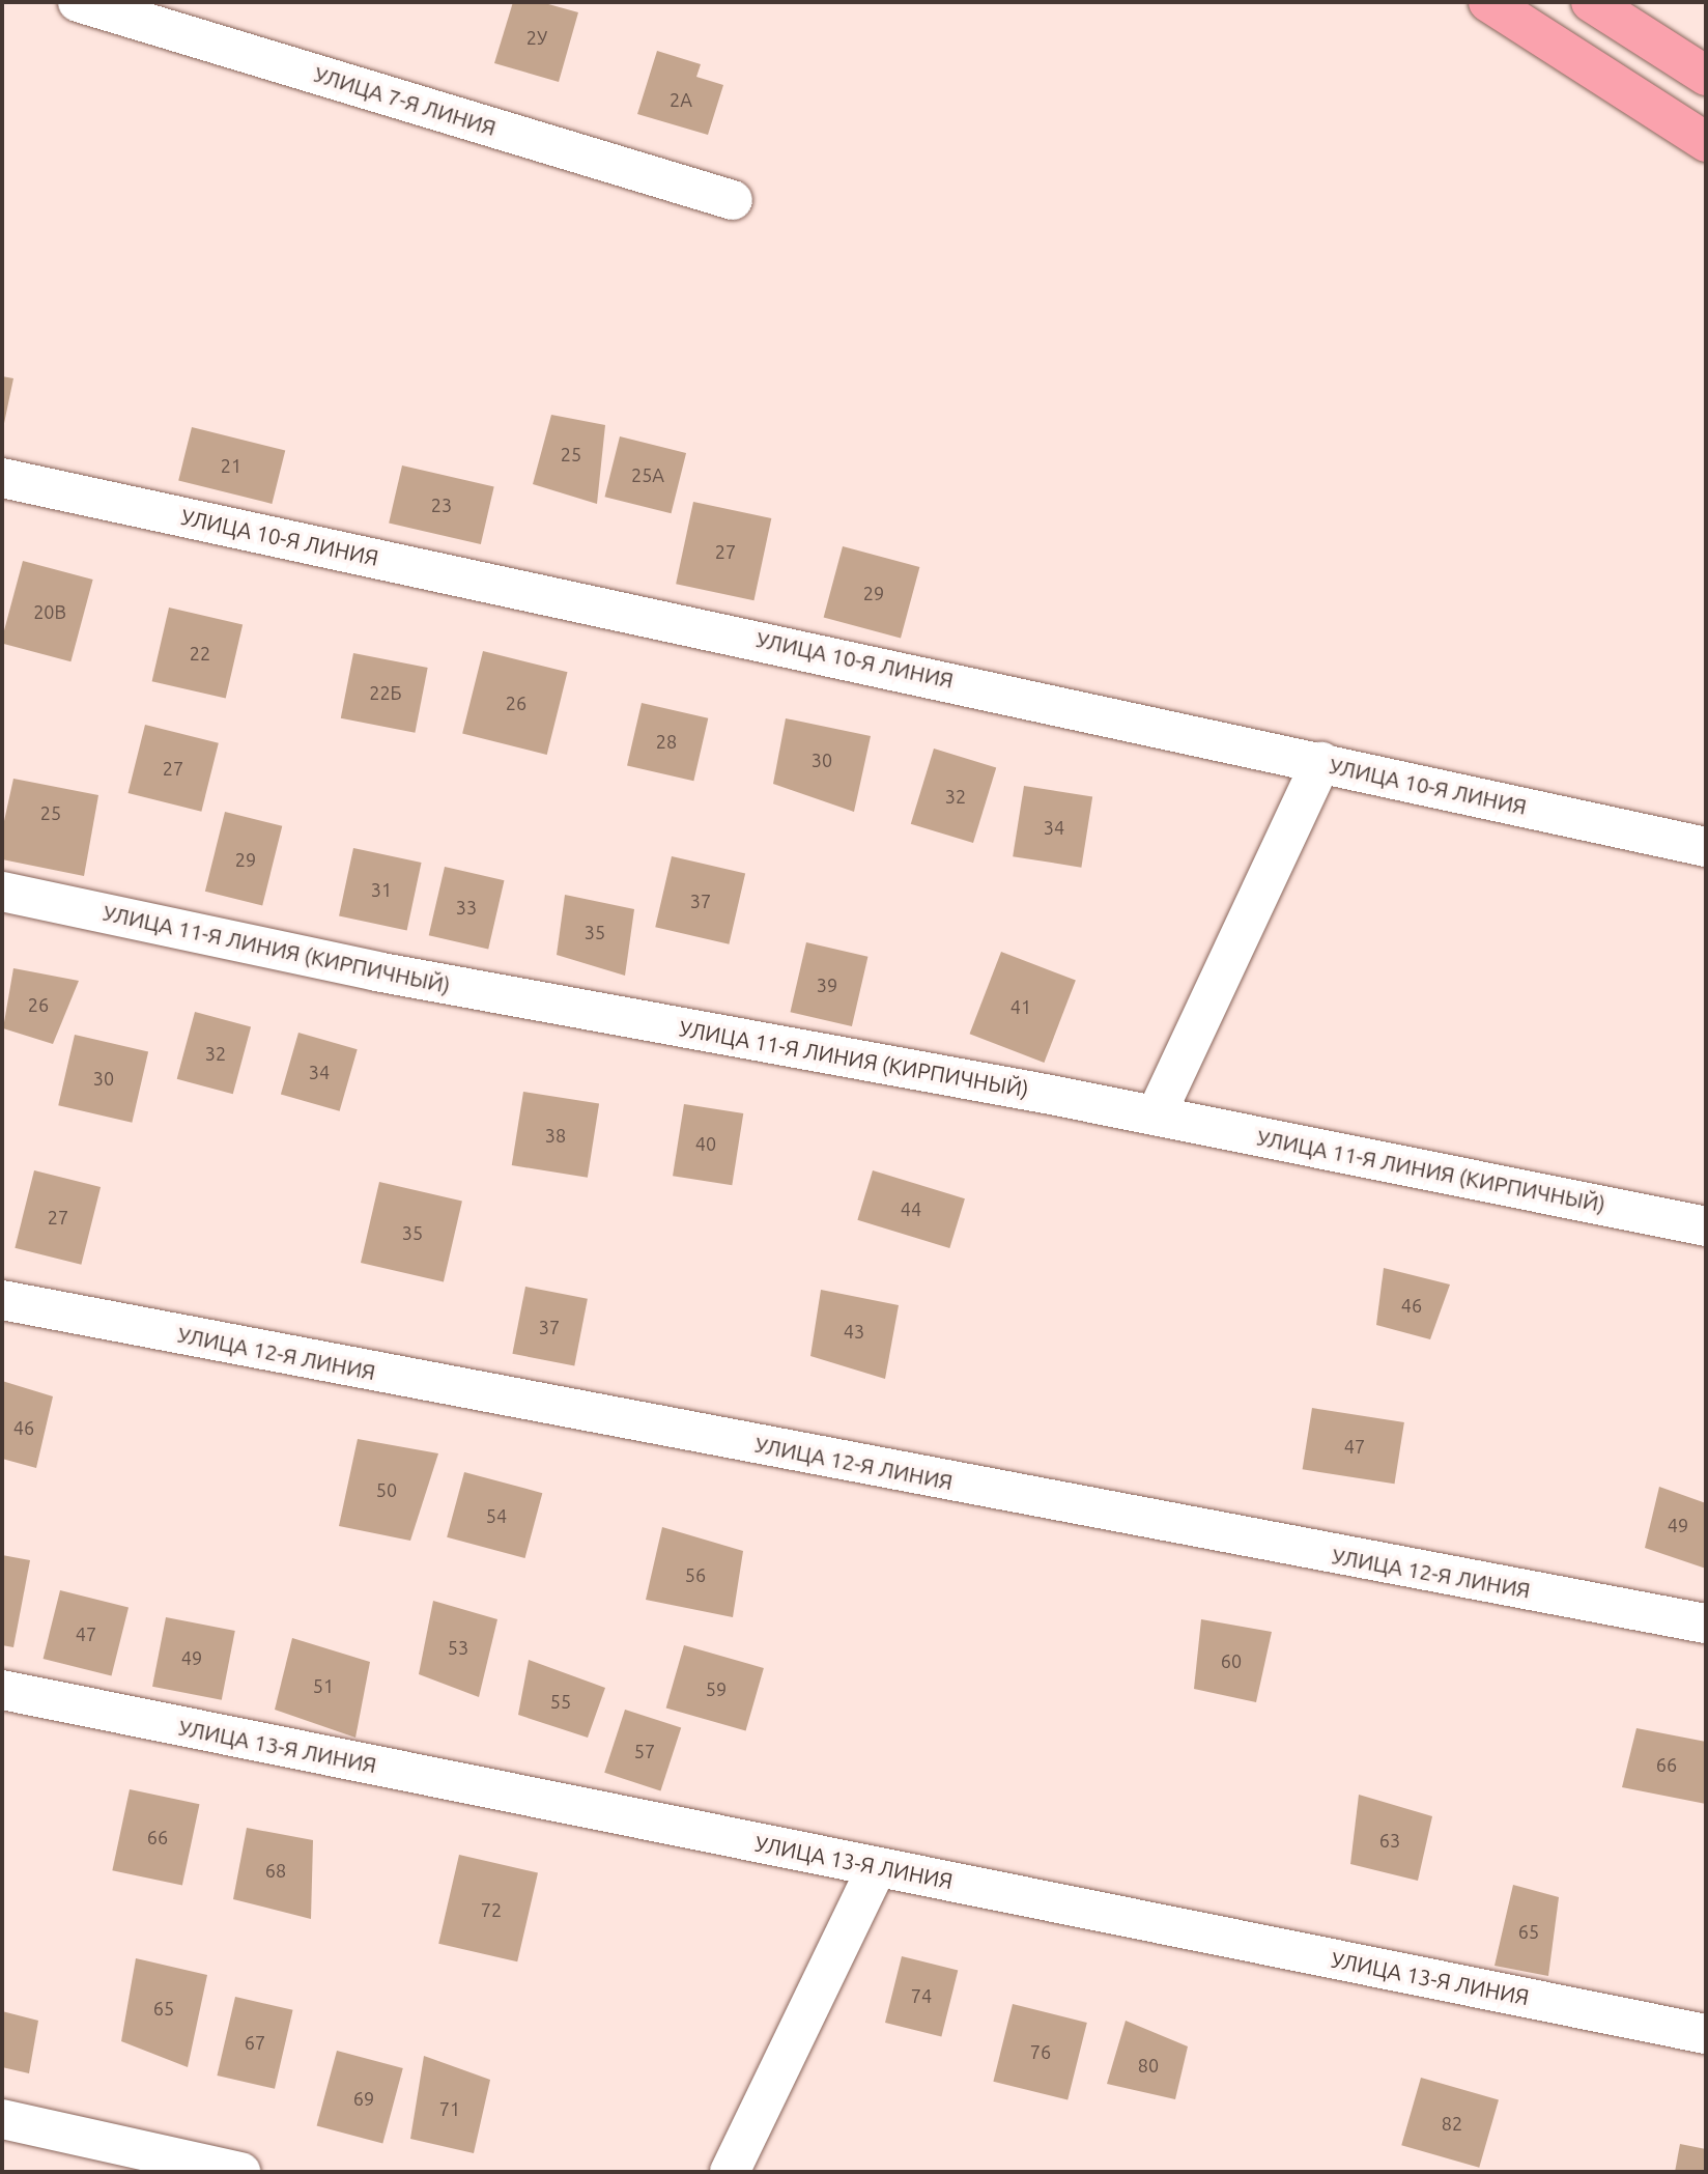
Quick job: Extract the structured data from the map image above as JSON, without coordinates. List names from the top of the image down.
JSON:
{
  "streets": {
    "street": [
      "УЛИЦА 7-Я ЛИНИЯ",
      "УЛИЦА 10-Я ЛИНИЯ",
      "УЛИЦА 11-Я ЛИНИЯ (КИРПИЧНЫЙ)",
      "УЛИЦА 12-Я ЛИНИЯ",
      "УЛИЦА 13-Я ЛИНИЯ"
    ]
  },
  "house_numbers": [
    "2У",
    "2А",
    "25",
    "21",
    "25А",
    "23",
    "27",
    "29",
    "20В",
    "22",
    "22Б",
    "26",
    "28",
    "30",
    "27",
    "32",
    "25",
    "34",
    "29",
    "31",
    "37",
    "33",
    "35",
    "39",
    "26",
    "41",
    "32",
    "34",
    "30",
    "38",
    "40",
    "44",
    "27",
    "35",
    "46",
    "37",
    "43",
    "46",
    "47",
    "50",
    "54",
    "49",
    "56",
    "47",
    "53",
    "49",
    "60",
    "51",
    "59",
    "55",
    "57",
    "66",
    "66",
    "63",
    "68",
    "72",
    "65",
    "74",
    "65",
    "67",
    "76",
    "80",
    "69",
    "71",
    "82"
  ]
}
